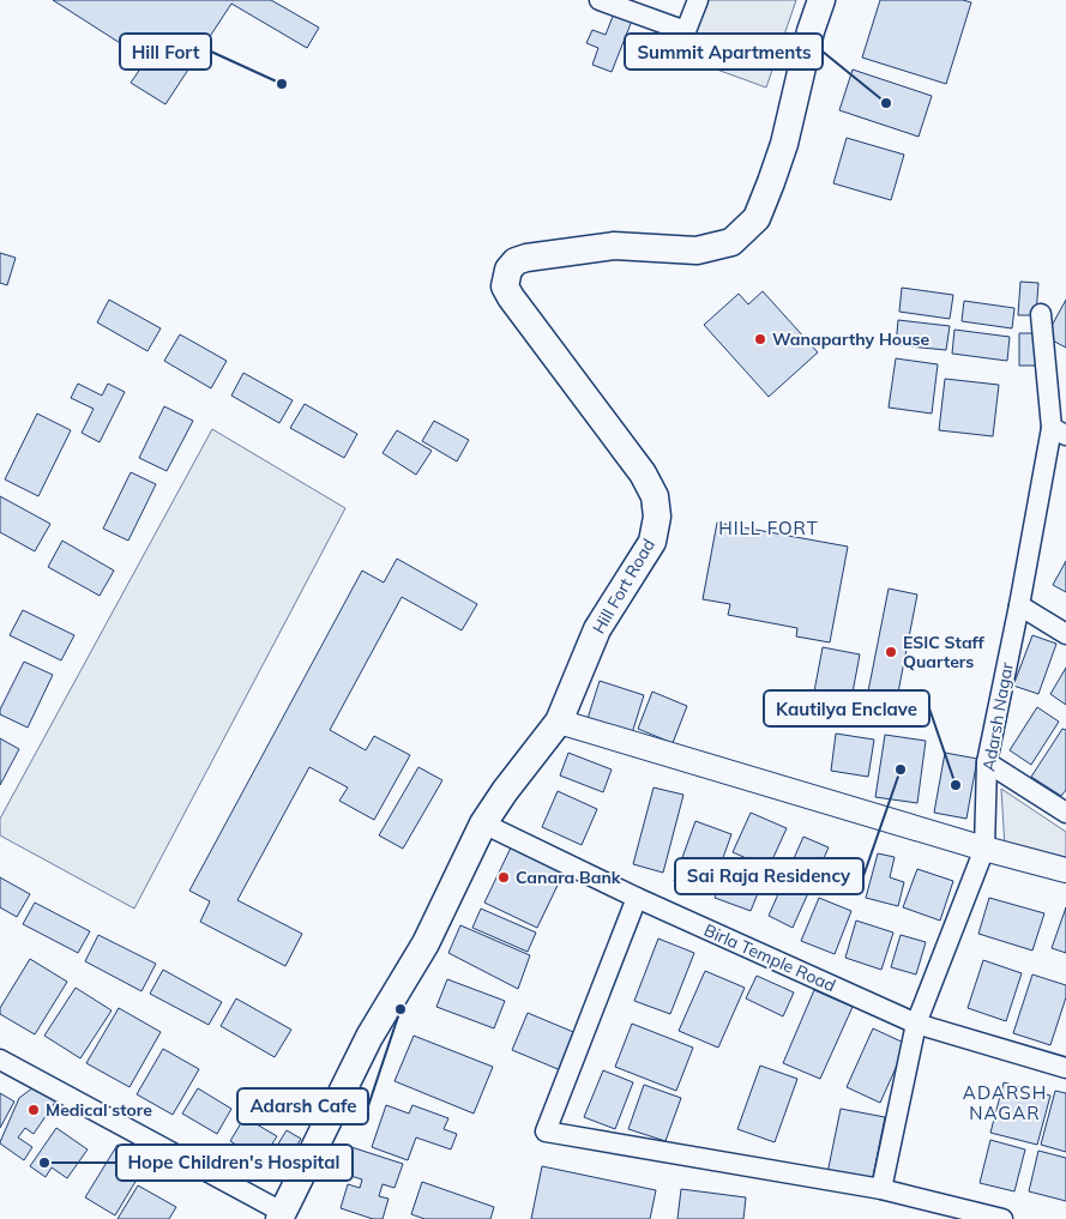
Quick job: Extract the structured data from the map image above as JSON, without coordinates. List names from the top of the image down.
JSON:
{
  "streets": {
    "main road": ["Hill Fort Road"],
    "street": ["Adarsh Nagar", "Birla Temple Road"]
  },
  "crossings": [
    ["Hill Fort Road", "Birla Temple Road"],
    ["Adarsh Nagar", "Birla Temple Road"]
  ],
  "districts": ["HILL FORT", "ADARSH NAGAR"],
  "places": [
    "Hill Fort",
    "Summit Apartments",
    "Wanaparthy House",
    "ESIC Staff Quarters",
    "Sai Raja Residency",
    "Kautilya Enclave",
    "Canara Bank",
    "Adarsh Cafe",
    "Medical store",
    "Hope Children's Hospital"
  ]
}
